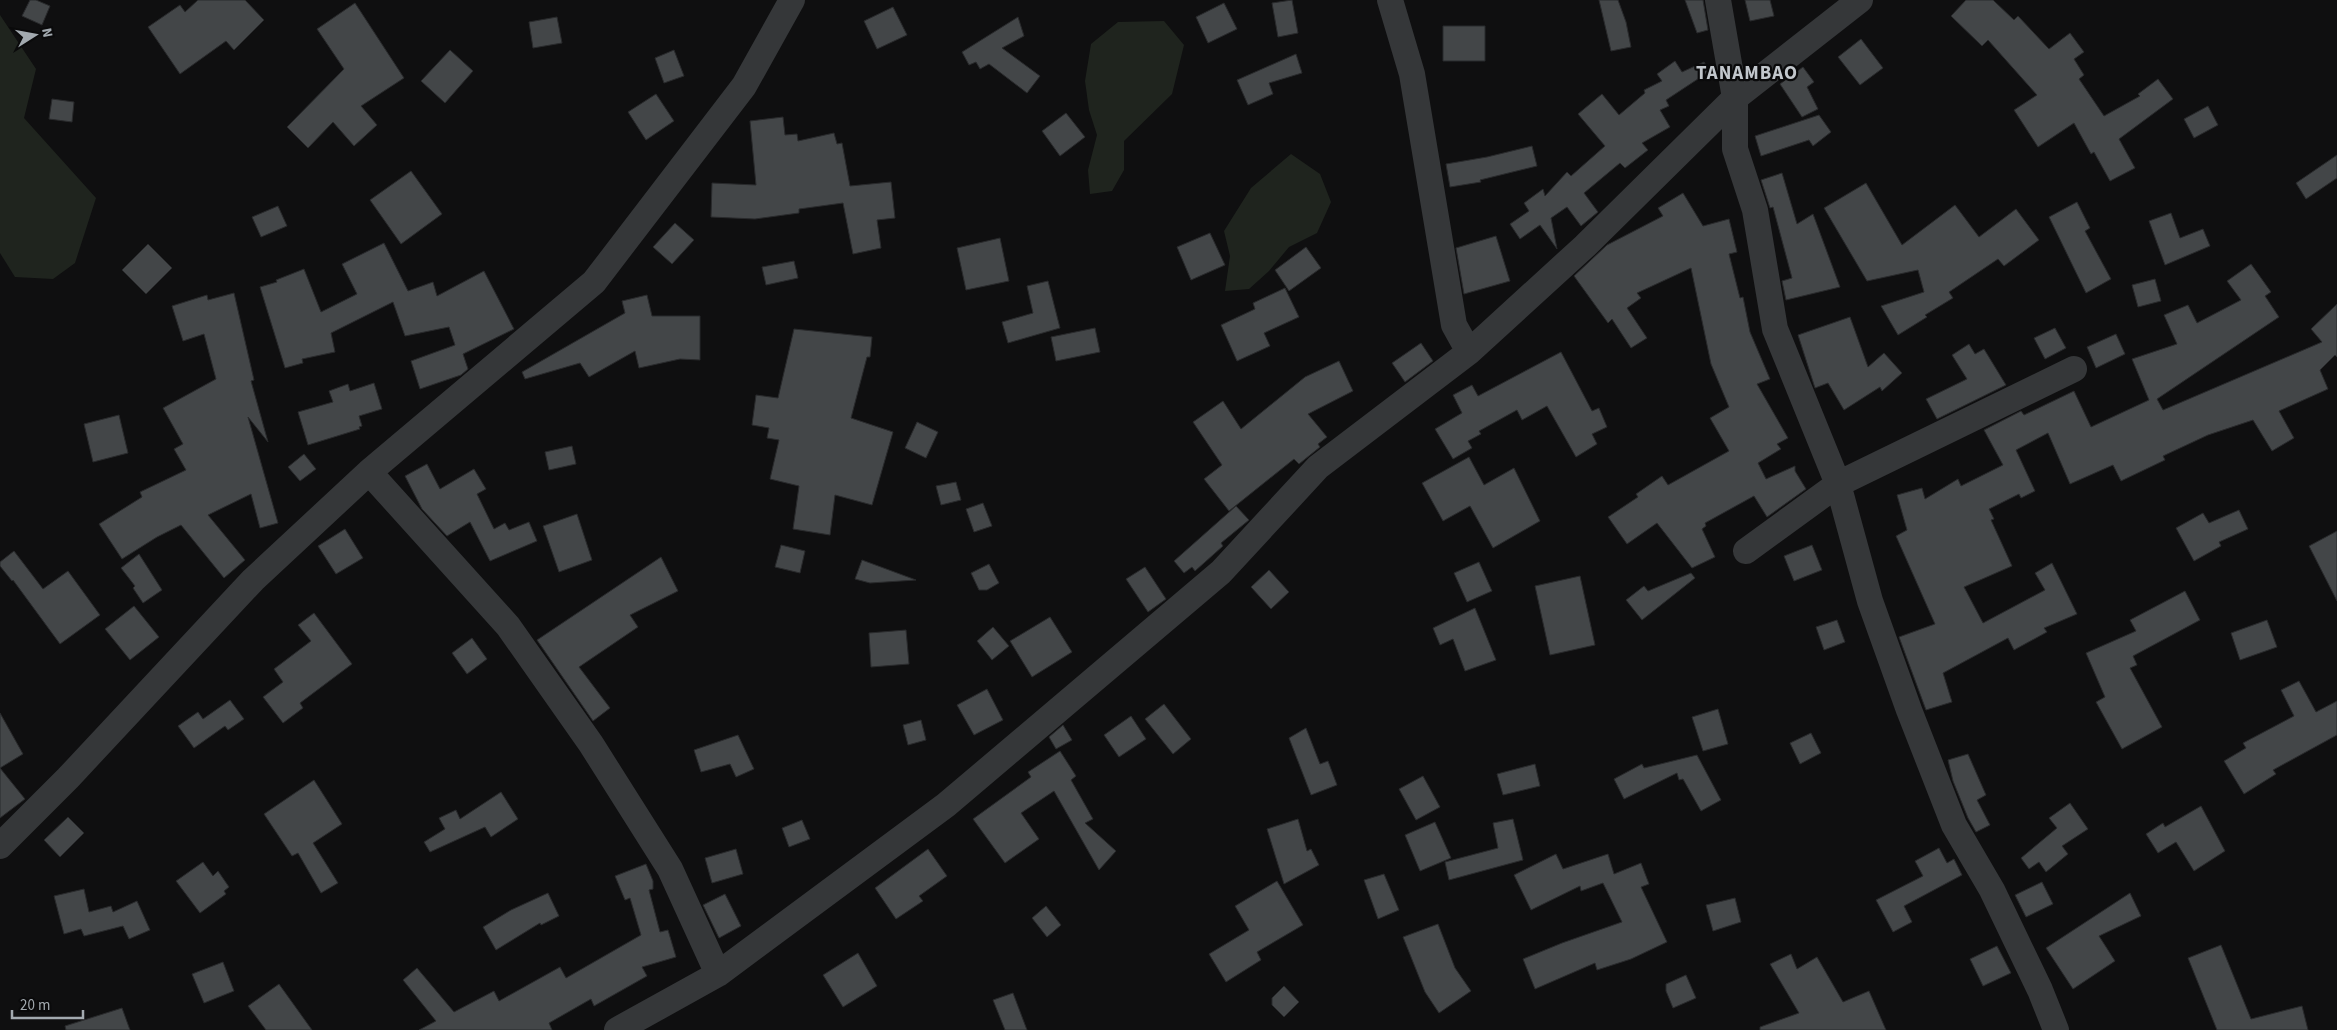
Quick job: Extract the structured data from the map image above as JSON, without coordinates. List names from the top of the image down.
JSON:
{
  "districts": ["TANAMBAO"],
  "scale_bar": "20 m",
  "north": "right"
}
